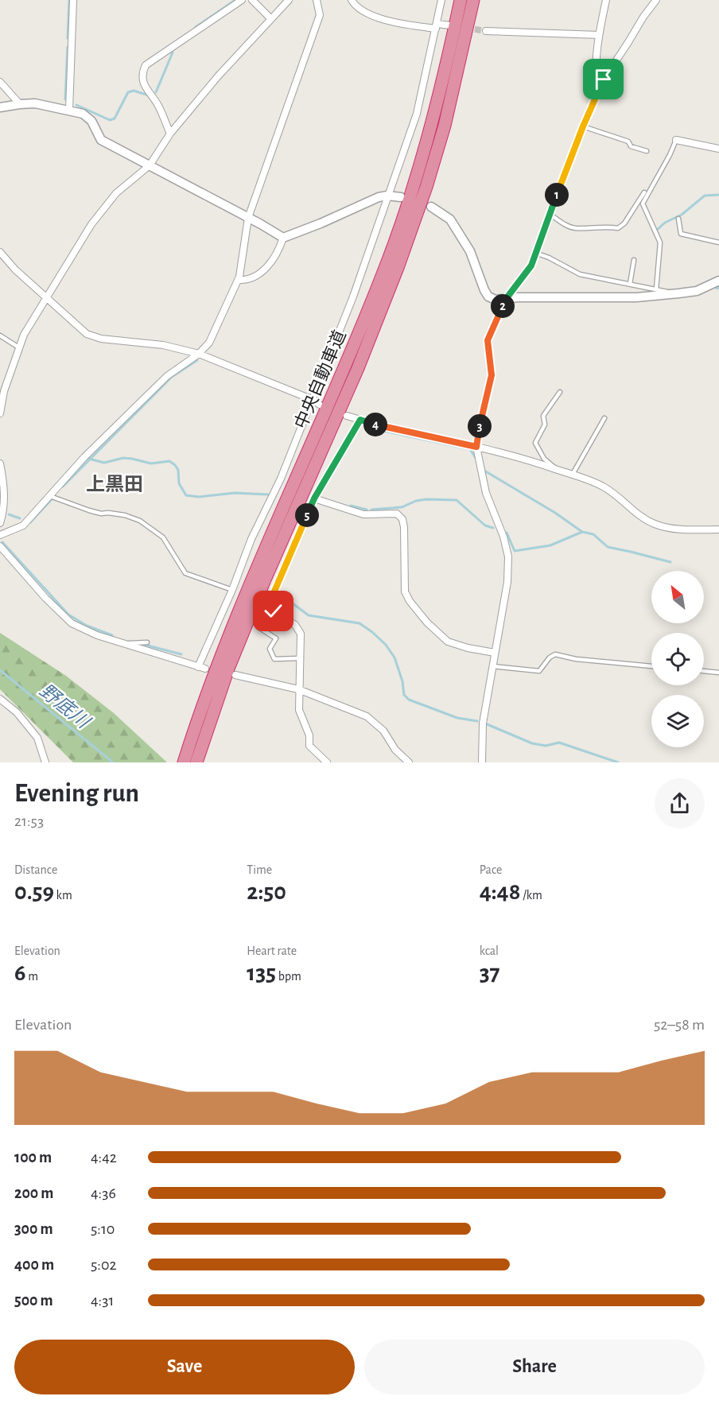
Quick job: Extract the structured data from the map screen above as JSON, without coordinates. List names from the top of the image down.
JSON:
{
  "streets": {
    "highway": ["中央自動車道"]
  },
  "districts": ["上黒田"],
  "water": ["野底川"],
  "north": "top left",
  "page": {
    "pins": [
      "1",
      "2",
      "4",
      "3",
      "5"
    ],
    "heading": ["Evening run", "21:53"],
    "stats": [
      ["Distance", "0.59 km"],
      ["Time", "2:50"],
      ["Pace", "4:48 /km"],
      ["Elevation", "6 m"],
      ["Heart rate", "135 bpm"],
      ["kcal", "37"]
    ],
    "chart": ["Elevation", "52–58 m"],
    "list": [
      {
        "name": "100 m",
        "note": "4:42"
      },
      {
        "name": "200 m",
        "note": "4:36"
      },
      {
        "name": "300 m",
        "note": "5:10"
      },
      {
        "name": "400 m",
        "note": "5:02"
      },
      {
        "name": "500 m",
        "note": "4:31"
      }
    ],
    "buttons": ["Save", "Share"]
  }
}
